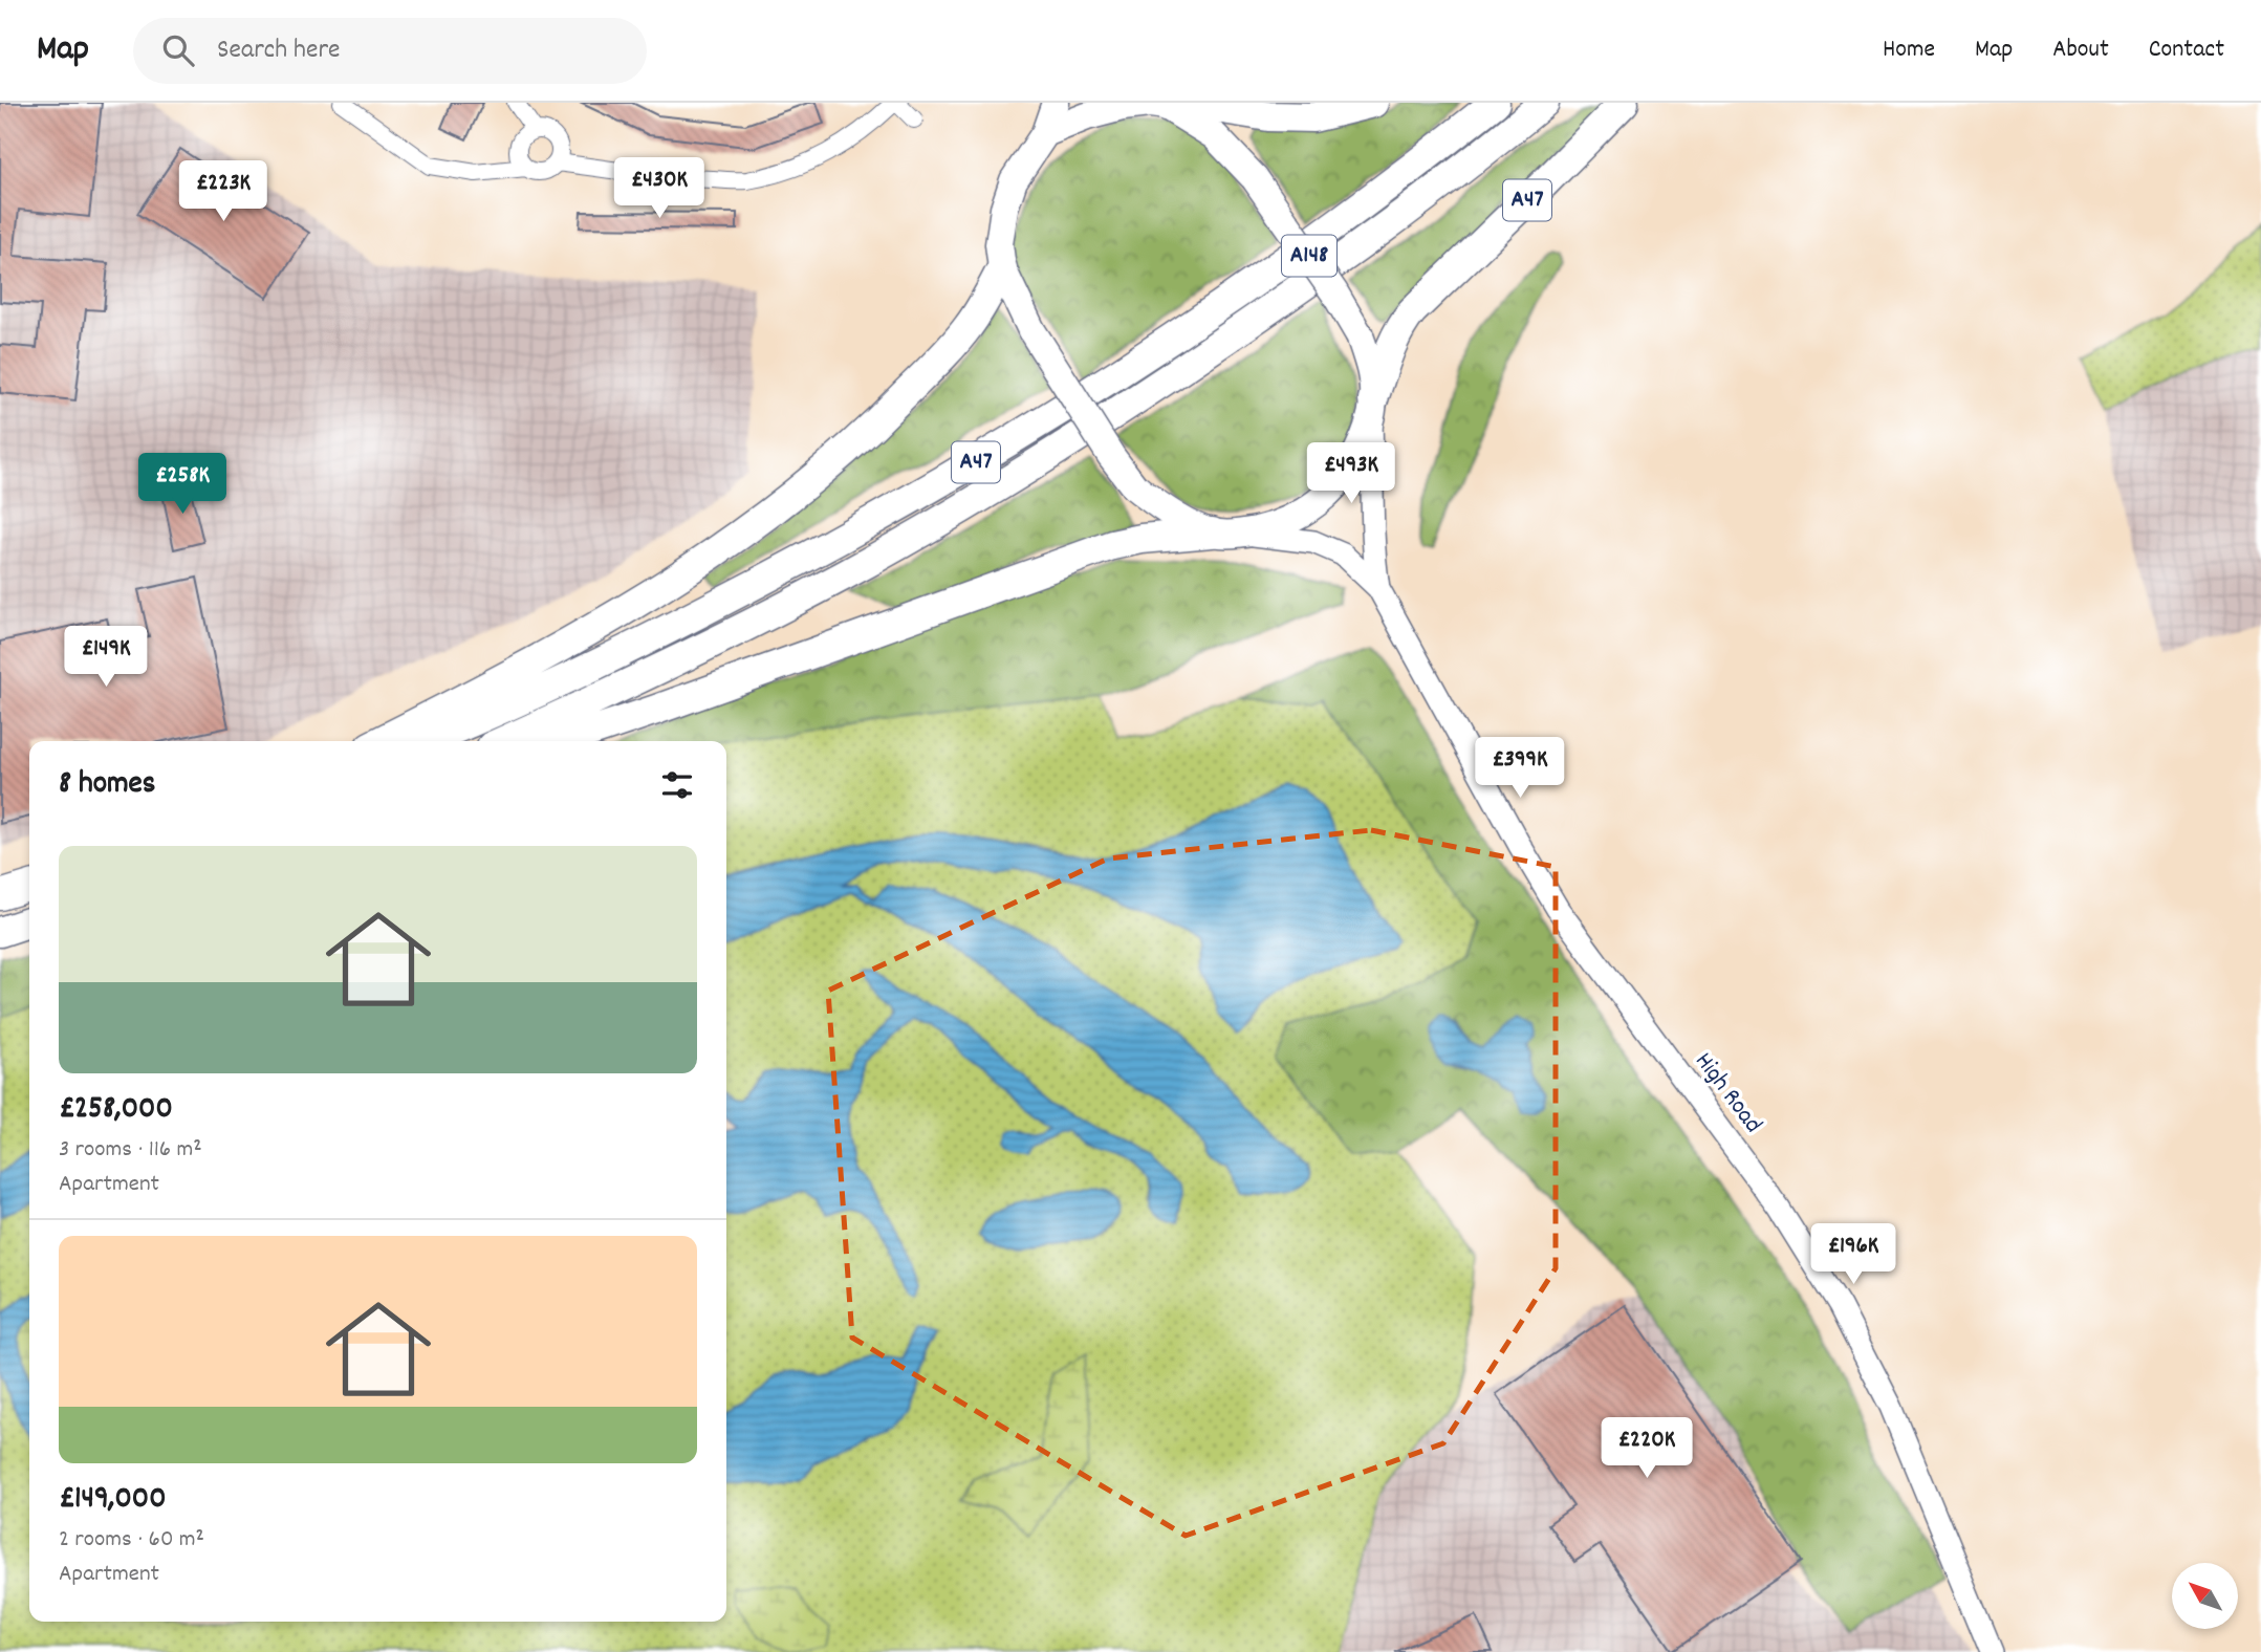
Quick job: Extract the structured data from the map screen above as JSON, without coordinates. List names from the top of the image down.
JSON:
{
  "streets": {
    "highway": ["A47"],
    "main road": ["A148"],
    "street": ["High Road"]
  },
  "crossings": [
    ["A47", "A148"],
    ["A47", "High Road"],
    ["A148", "High Road"]
  ],
  "north": "top left",
  "page": {
    "header": "Map",
    "search": "Search here",
    "nav": [
      "Home",
      "Map",
      "About",
      "Contact"
    ],
    "price": [
      "£430K",
      "£223K",
      "£493K",
      "£258K",
      "£149K",
      "£399K",
      "£196K",
      "£220K"
    ],
    "heading": "8 homes",
    "list": [
      {
        "name": "£258,000",
        "note": "3 rooms · 116 m² · Apartment"
      },
      {
        "name": "£149,000",
        "note": "2 rooms · 60 m² · Apartment"
      }
    ]
  }
}
